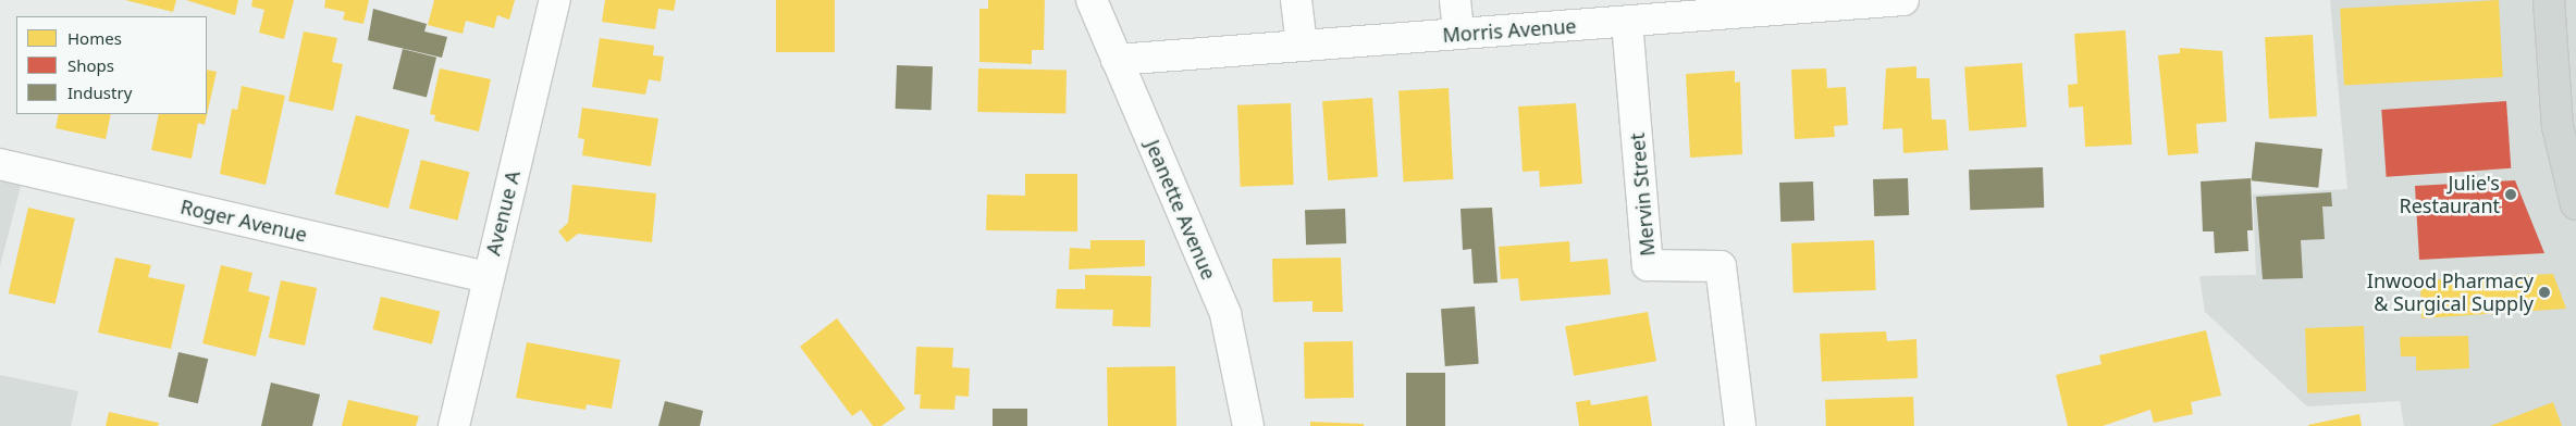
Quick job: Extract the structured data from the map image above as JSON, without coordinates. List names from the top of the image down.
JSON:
{
  "streets": {
    "street": [
      "Morris Avenue",
      "Mervin Street",
      "Jeanette Avenue",
      "Avenue A",
      "Roger Avenue"
    ]
  },
  "crossings": [
    ["Morris Avenue", "Mervin Street"],
    ["Morris Avenue", "Jeanette Avenue"],
    ["Avenue A", "Roger Avenue"]
  ],
  "places": ["Julie's Restaurant", "Inwood Pharmacy & Surgical Supply"],
  "legend": ["Homes", "Shops", "Industry"]
}
